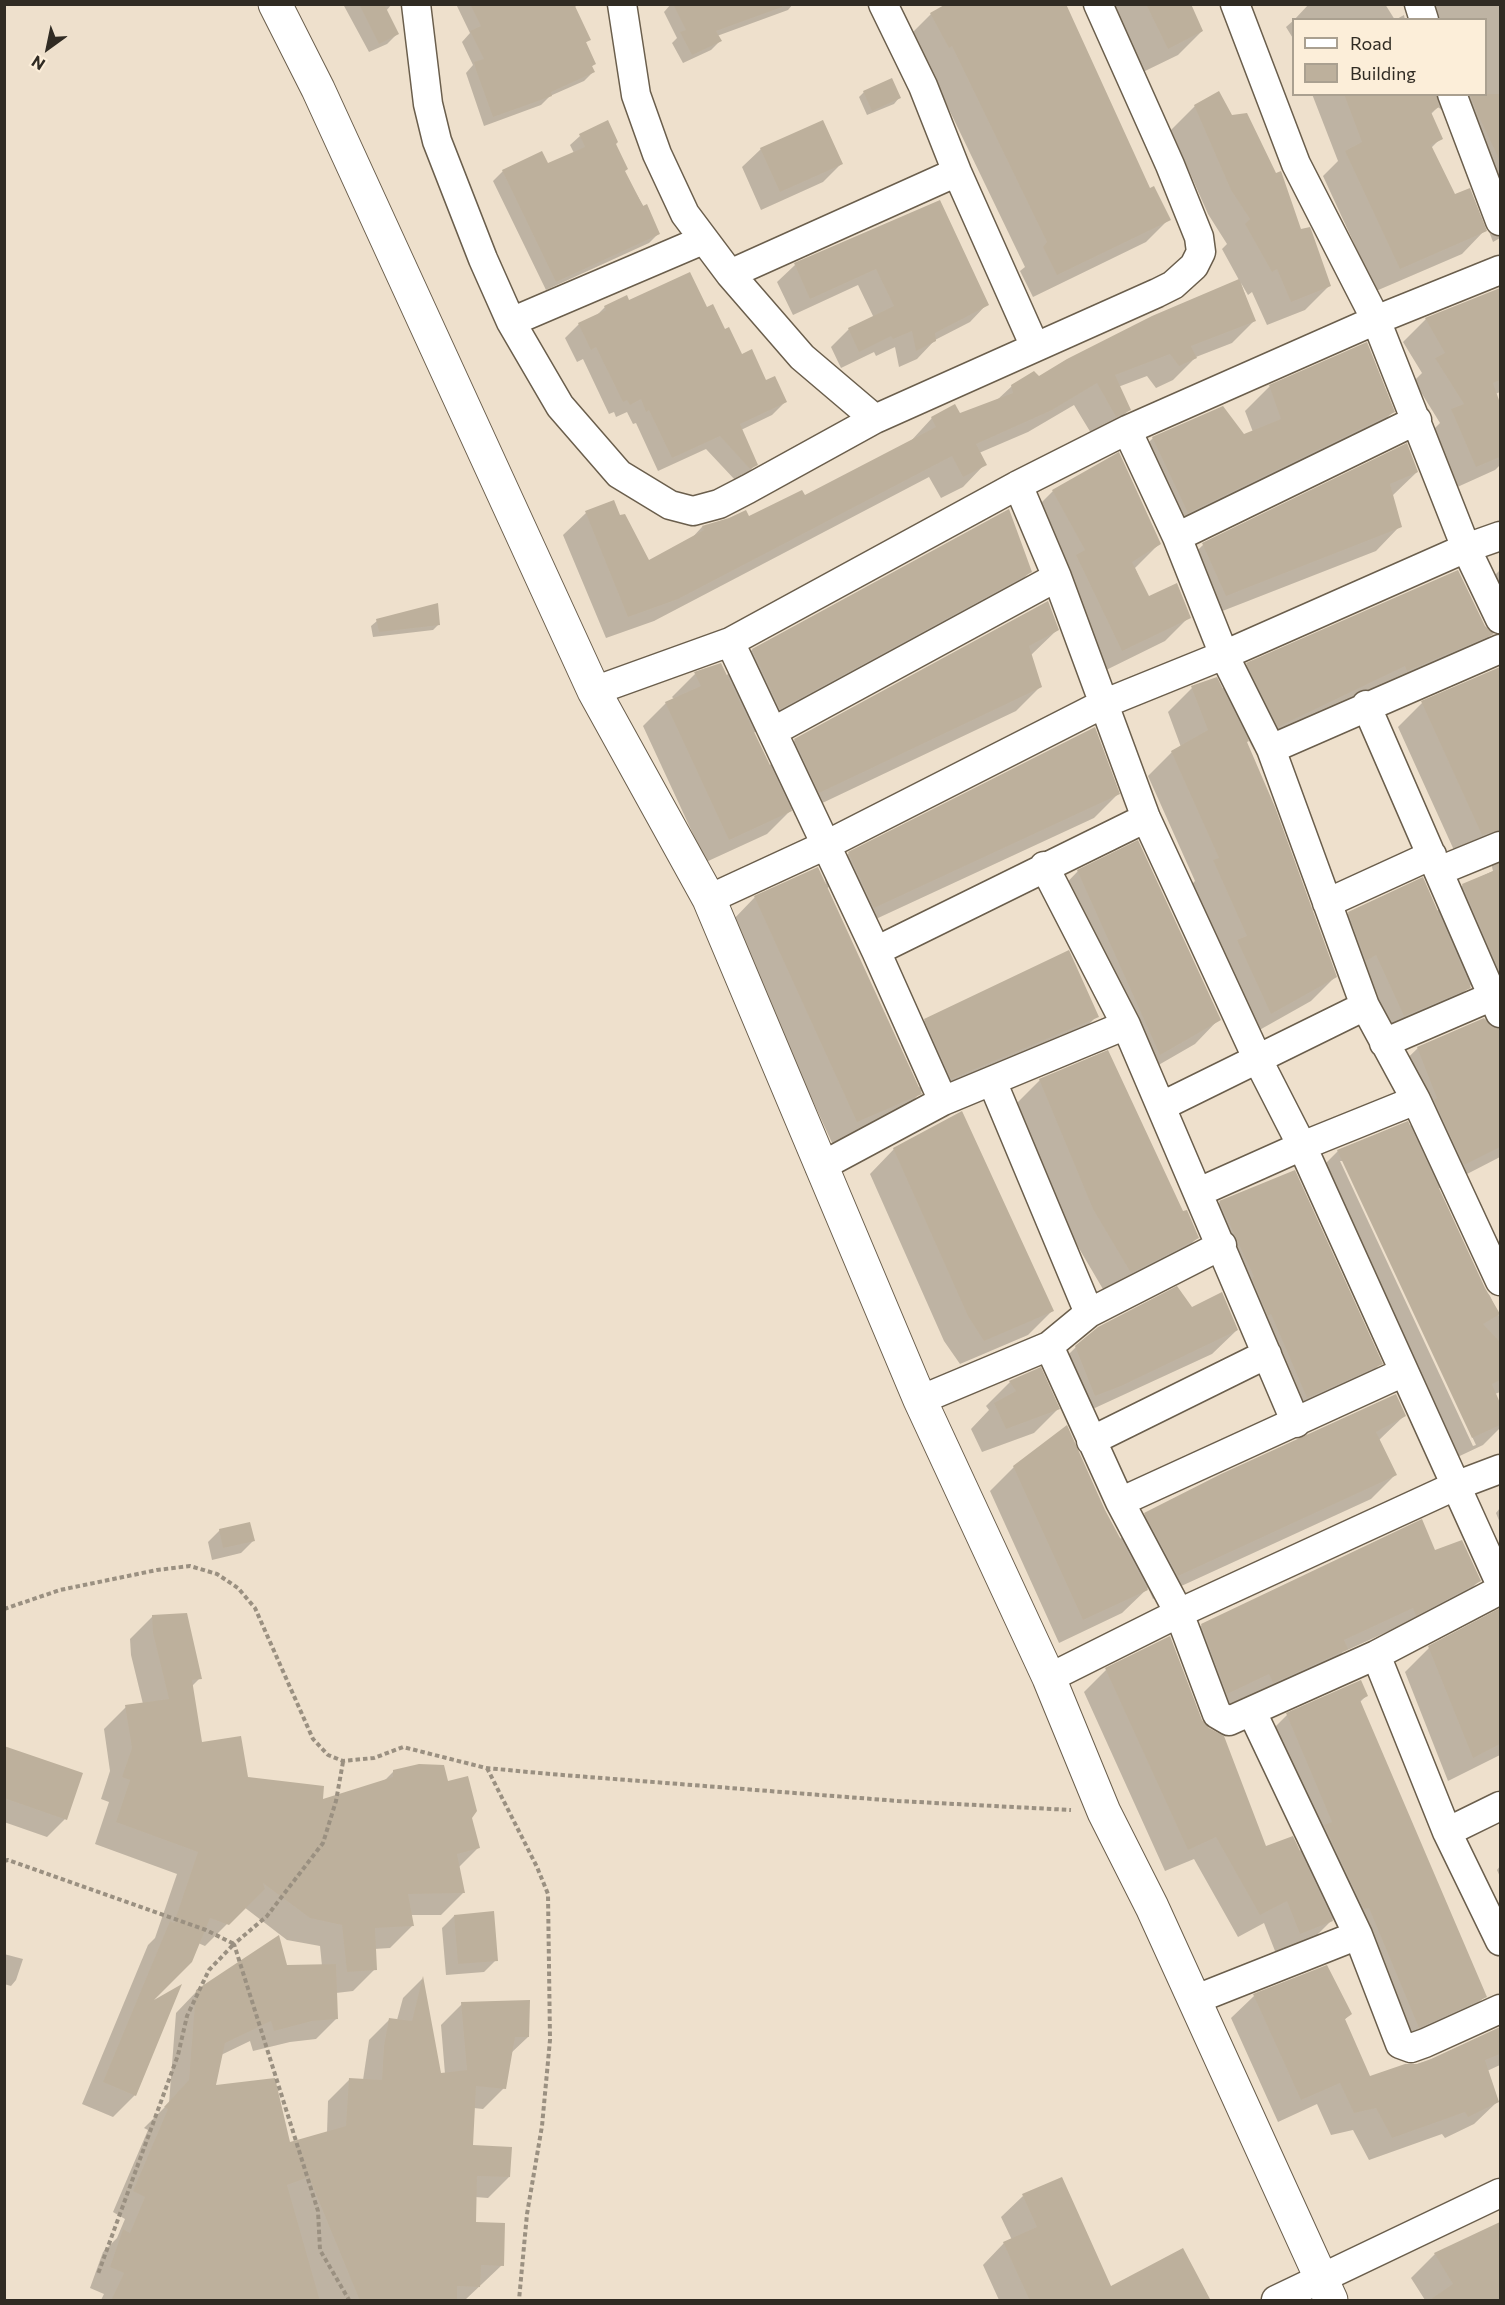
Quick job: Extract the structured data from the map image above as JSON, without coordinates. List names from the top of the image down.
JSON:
{
  "legend": ["Road", "Building"],
  "north": "bottom left"
}
